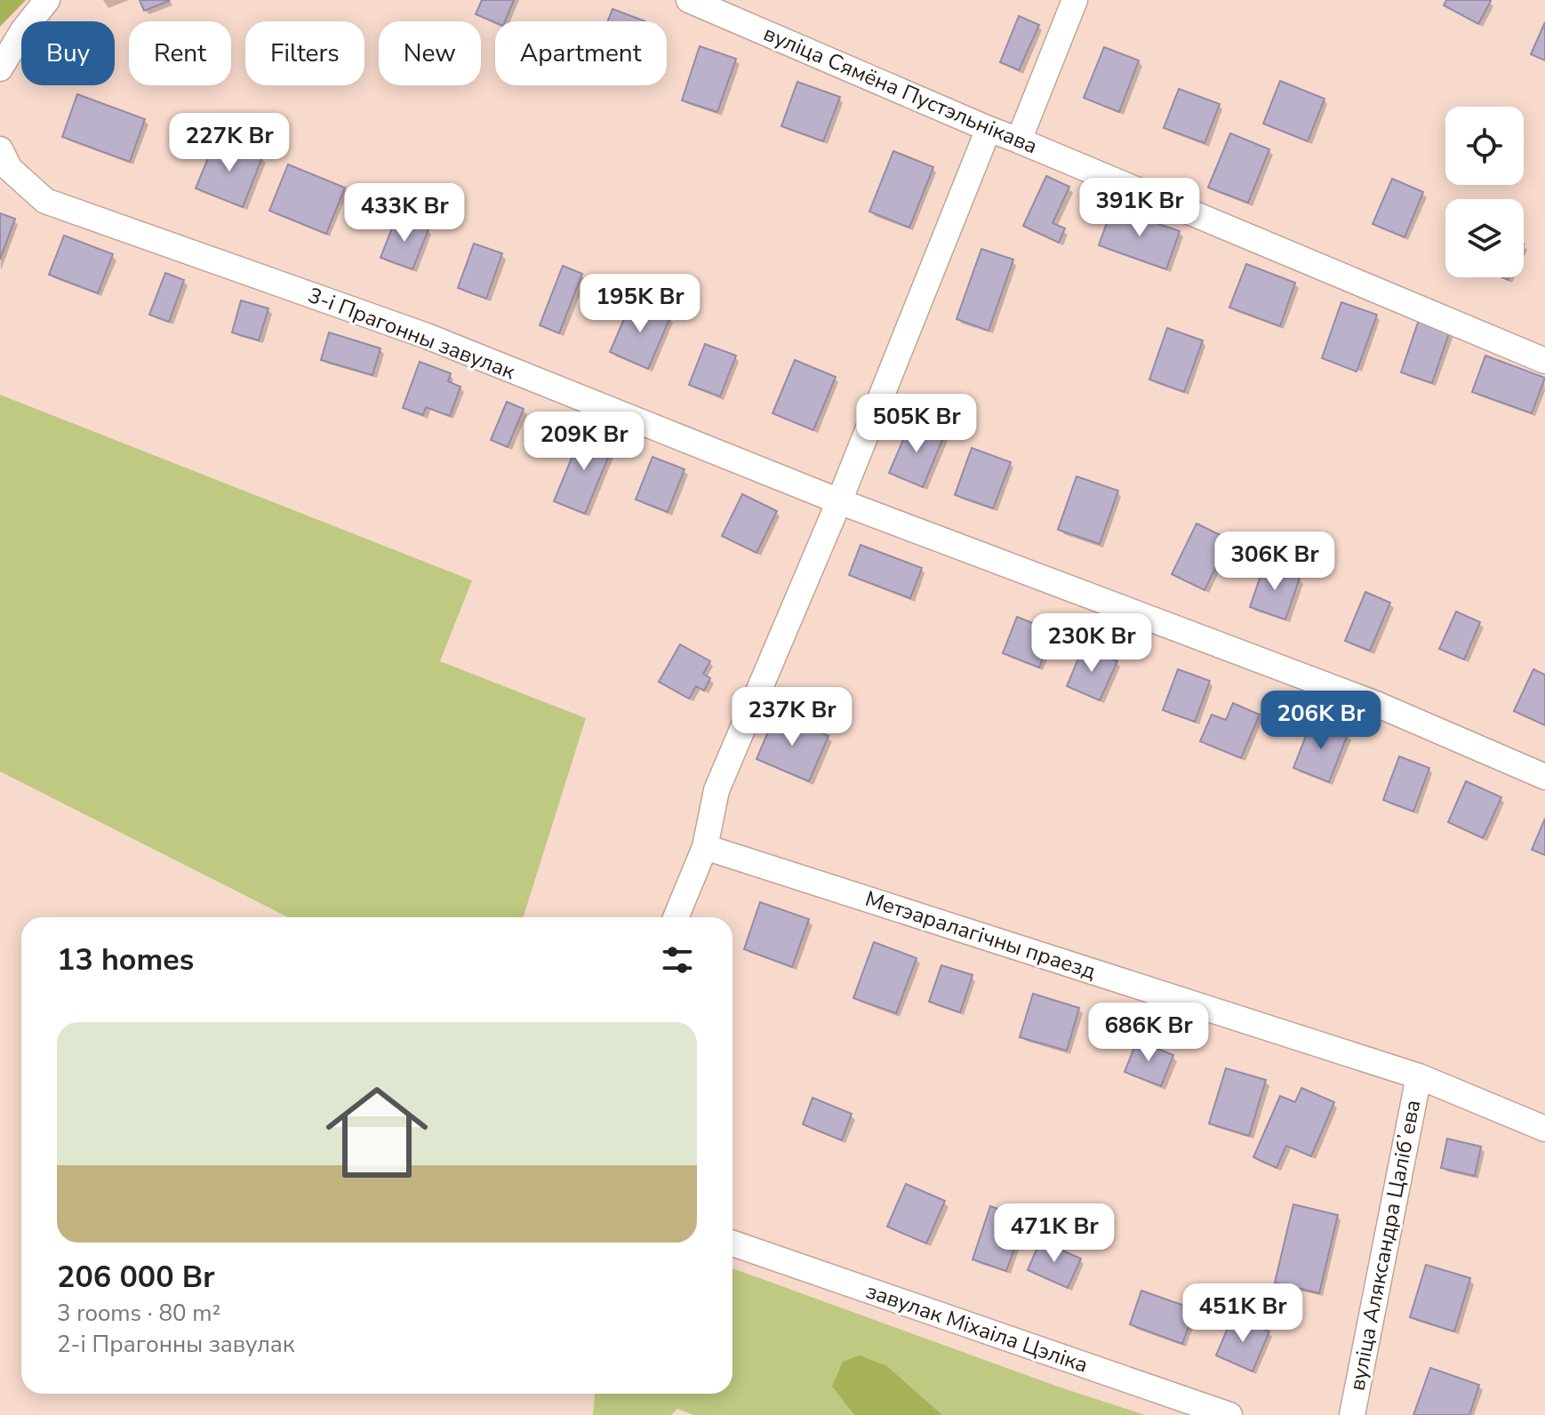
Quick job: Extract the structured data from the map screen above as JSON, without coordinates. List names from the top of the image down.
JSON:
{
  "streets": {
    "street": [
      "вуліца Сямёна Пустэльнікава",
      "3-і Прагонны завулак",
      "Метэаралагічны праезд",
      "вуліца Аляксандра Цалібʼева",
      "завулак Міхаіла Цэліка"
    ]
  },
  "crossings": [
    ["Метэаралагічны праезд", "вуліца Аляксандра Цалібʼева"]
  ],
  "page": {
    "chip": [
      "Buy",
      "Rent",
      "Filters",
      "New",
      "Apartment"
    ],
    "price": [
      "227K Br",
      "391K Br",
      "433K Br",
      "195K Br",
      "505K Br",
      "209K Br",
      "306K Br",
      "230K Br",
      "237K Br",
      "206K Br",
      "686K Br",
      "471K Br",
      "451K Br"
    ],
    "heading": "13 homes",
    "list": [
      {
        "name": "206 000 Br",
        "note": "3 rooms · 80 m² · 2-і Прагонны завулак"
      }
    ]
  }
}
